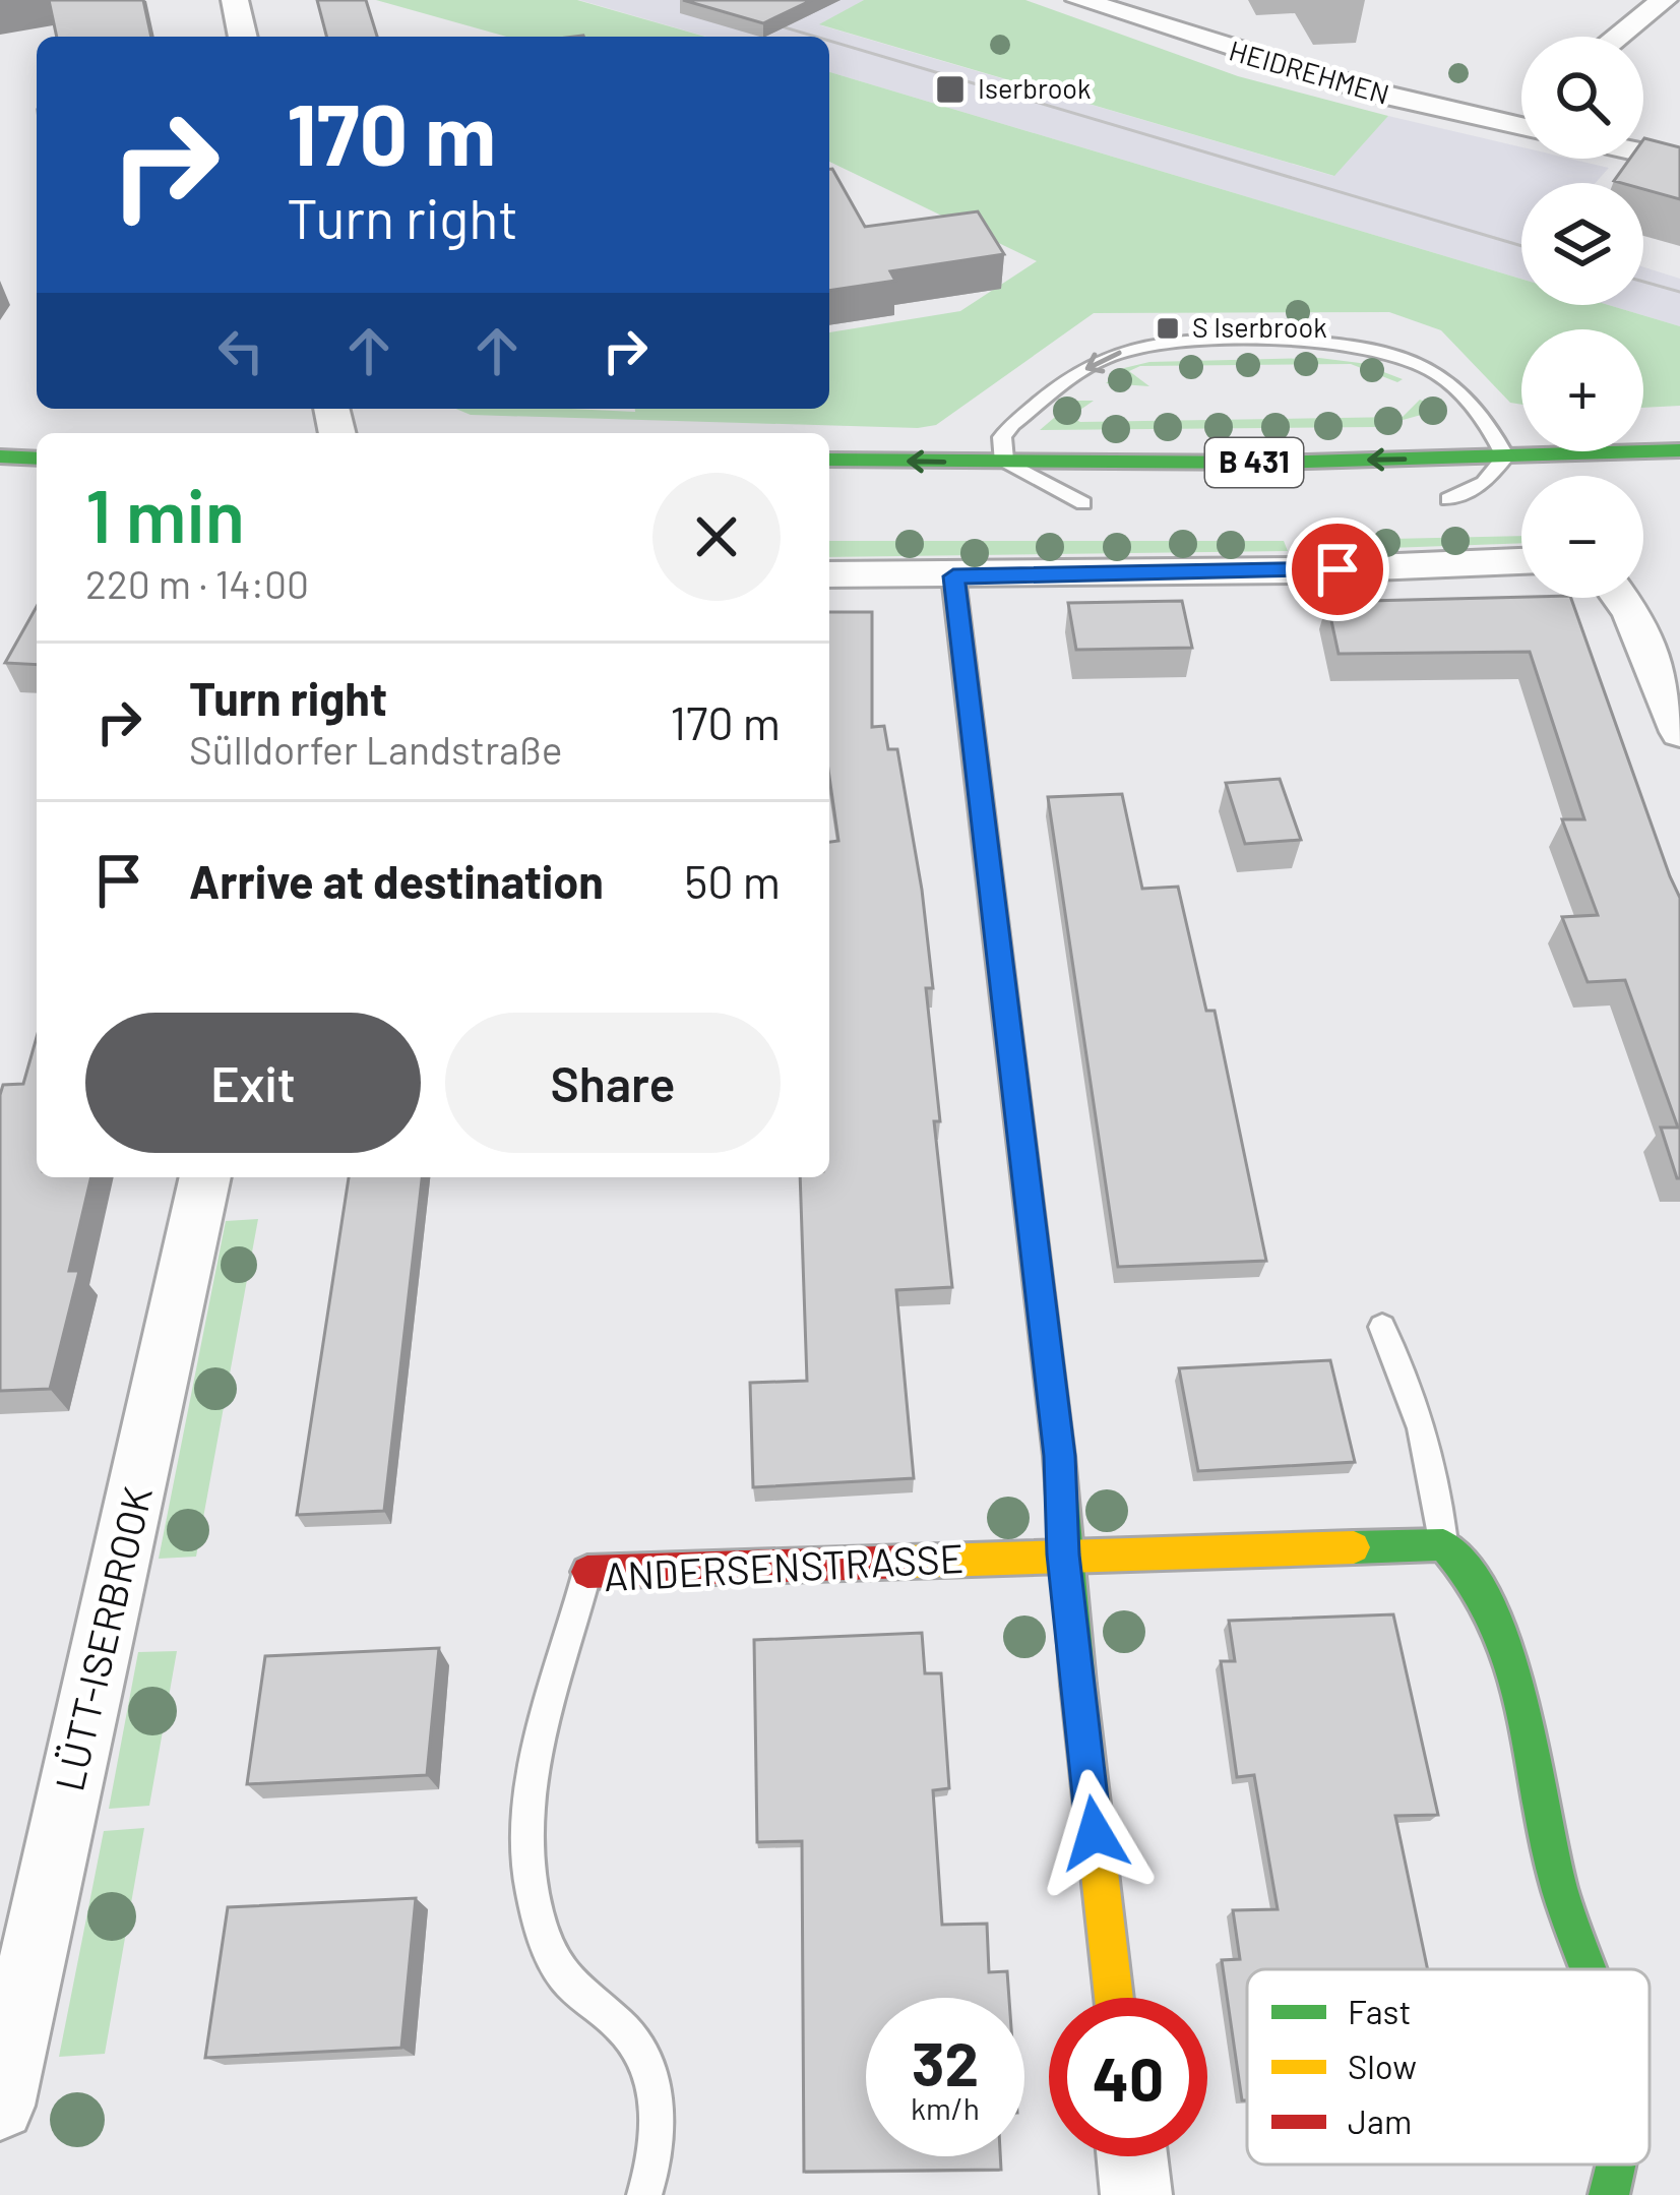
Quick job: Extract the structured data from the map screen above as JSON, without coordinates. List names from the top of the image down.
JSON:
{
  "streets": {
    "street": [
      "HEIDREHMEN",
      "B 431",
      "ANDERSENSTRASSE",
      "LÜTT-ISERBROOK"
    ]
  },
  "places": {
    "transit": ["Iserbrook", "S Iserbrook"]
  },
  "legend": ["Fast", "Slow", "Jam"],
  "page": {
    "map_buttons": ["+", "−"],
    "turn": ["170 m", "Turn right"],
    "heading": ["1 min", "220 m · 14:00"],
    "list": [
      {
        "name": "Turn right",
        "note": "Sülldorfer Landstraße",
        "value": "170 m"
      },
      {
        "name": "Arrive at destination",
        "value": "50 m"
      }
    ],
    "buttons": ["Exit", "Share"],
    "speed": "32 km/h",
    "limit": "40"
  }
}
